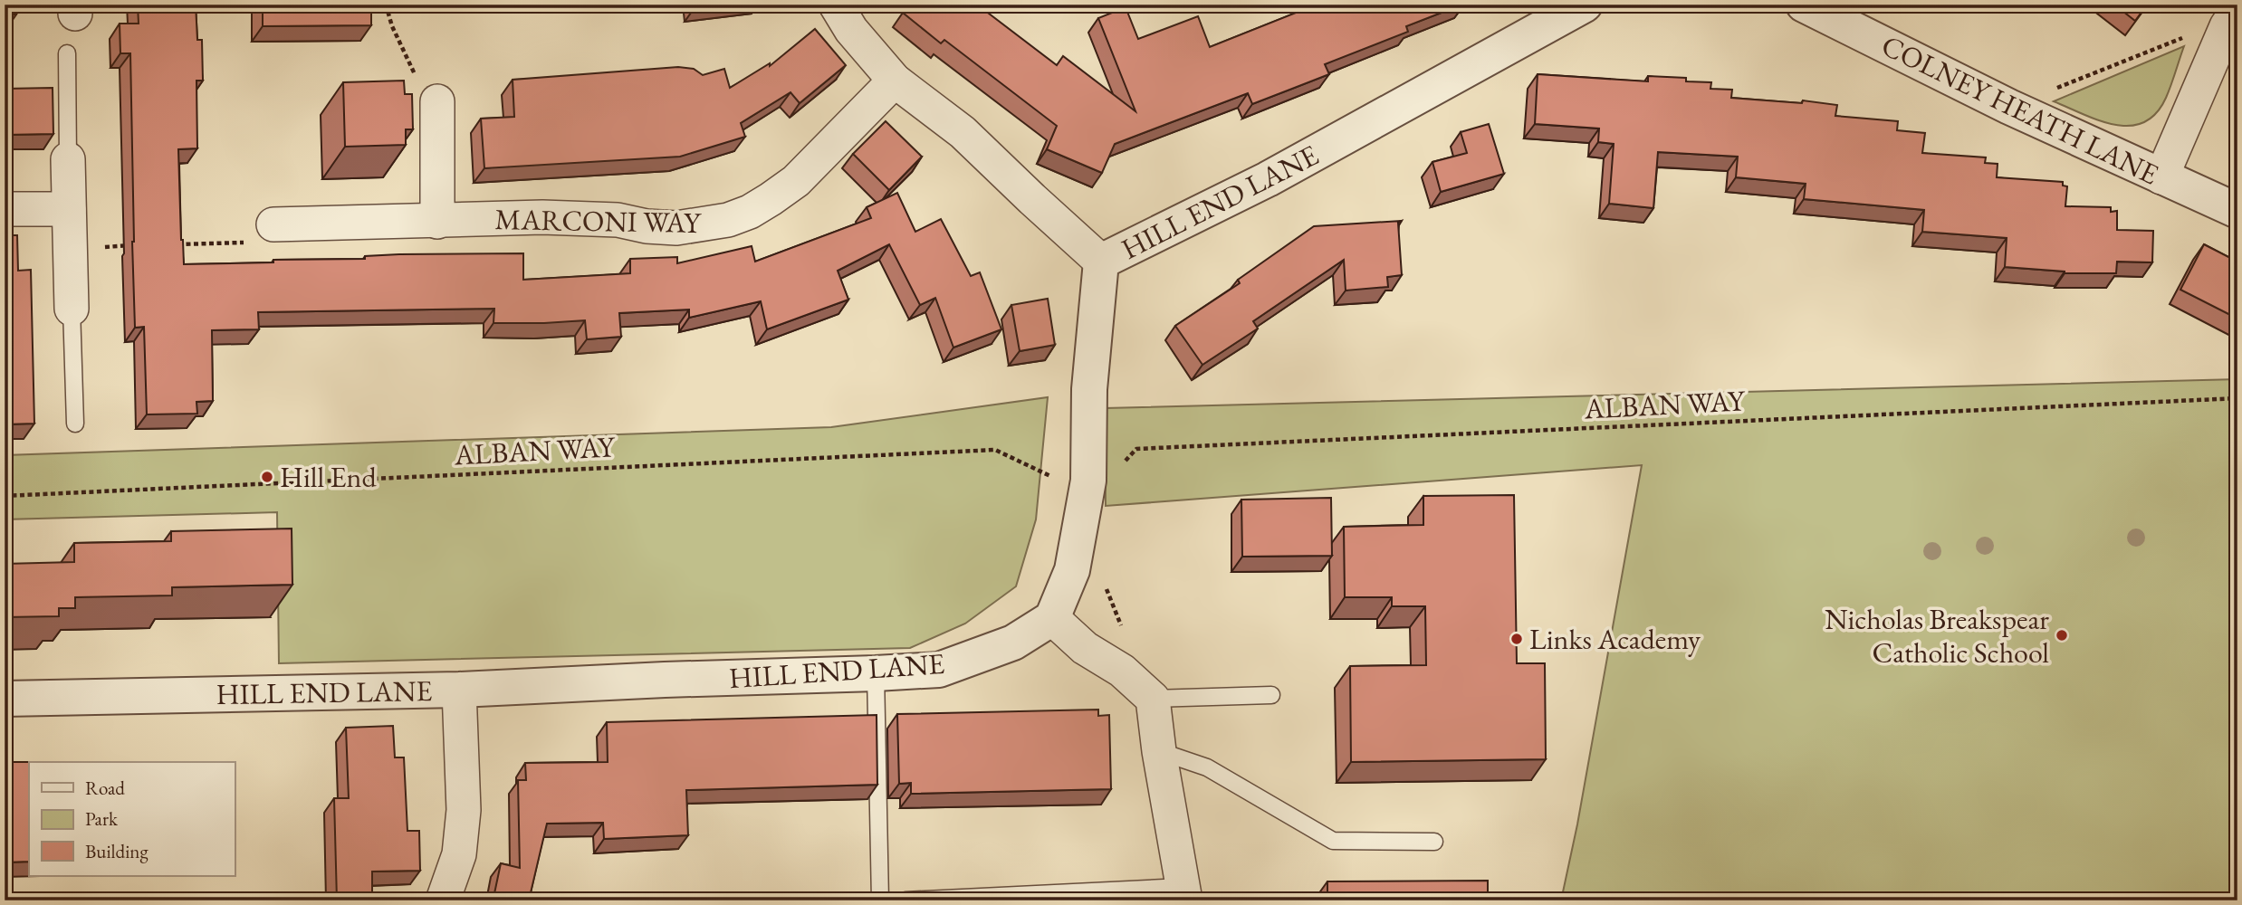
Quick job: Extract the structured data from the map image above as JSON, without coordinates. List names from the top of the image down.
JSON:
{
  "streets": {
    "street": ["COLNEY HEATH LANE", "HILL END LANE", "MARCONI WAY"],
    "path": ["ALBAN WAY"]
  },
  "places": ["Hill End", "Nicholas Breakspear Catholic School", "Links Academy"],
  "legend": ["Road", "Park", "Building"]
}
